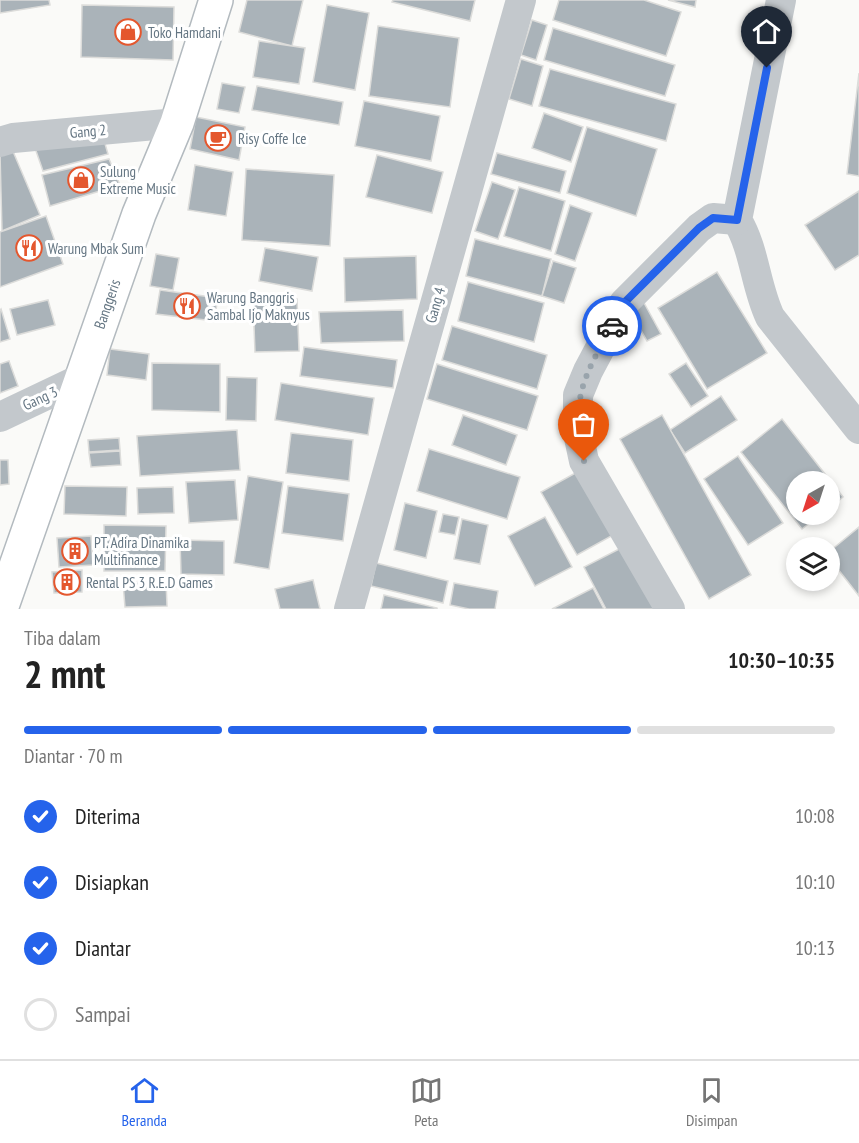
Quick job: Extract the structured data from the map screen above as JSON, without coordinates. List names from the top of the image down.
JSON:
{
  "streets": {
    "street": [
      "Gang 2",
      "Banggeris",
      "Gang 4",
      "Gang 3"
    ]
  },
  "crossings": [
    ["Gang 2", "Banggeris"],
    ["Banggeris", "Gang 3"]
  ],
  "places": {
    "shop": ["Toko Hamdani", "Sulung Extreme Music"],
    "cafe": ["Risy Coffe Ice"],
    "restaurant": ["Warung Mbak Sum", "Warung Banggris Sambal Ijo Maknyus"],
    "building": ["PT. Adira Dinamika Multifinance", "Rental PS 3 R.E.D Games"]
  },
  "north": "bottom left",
  "page": {
    "heading": ["2 mnt", "Tiba dalam", "10:30–10:35"],
    "bar": "Diantar · 70 m",
    "list": [
      ["Diterima", "10:08"],
      ["Disiapkan", "10:10"],
      ["Diantar", "10:13"],
      "Sampai"
    ],
    "tabs": ["Beranda", "Peta", "Disimpan"]
  }
}
